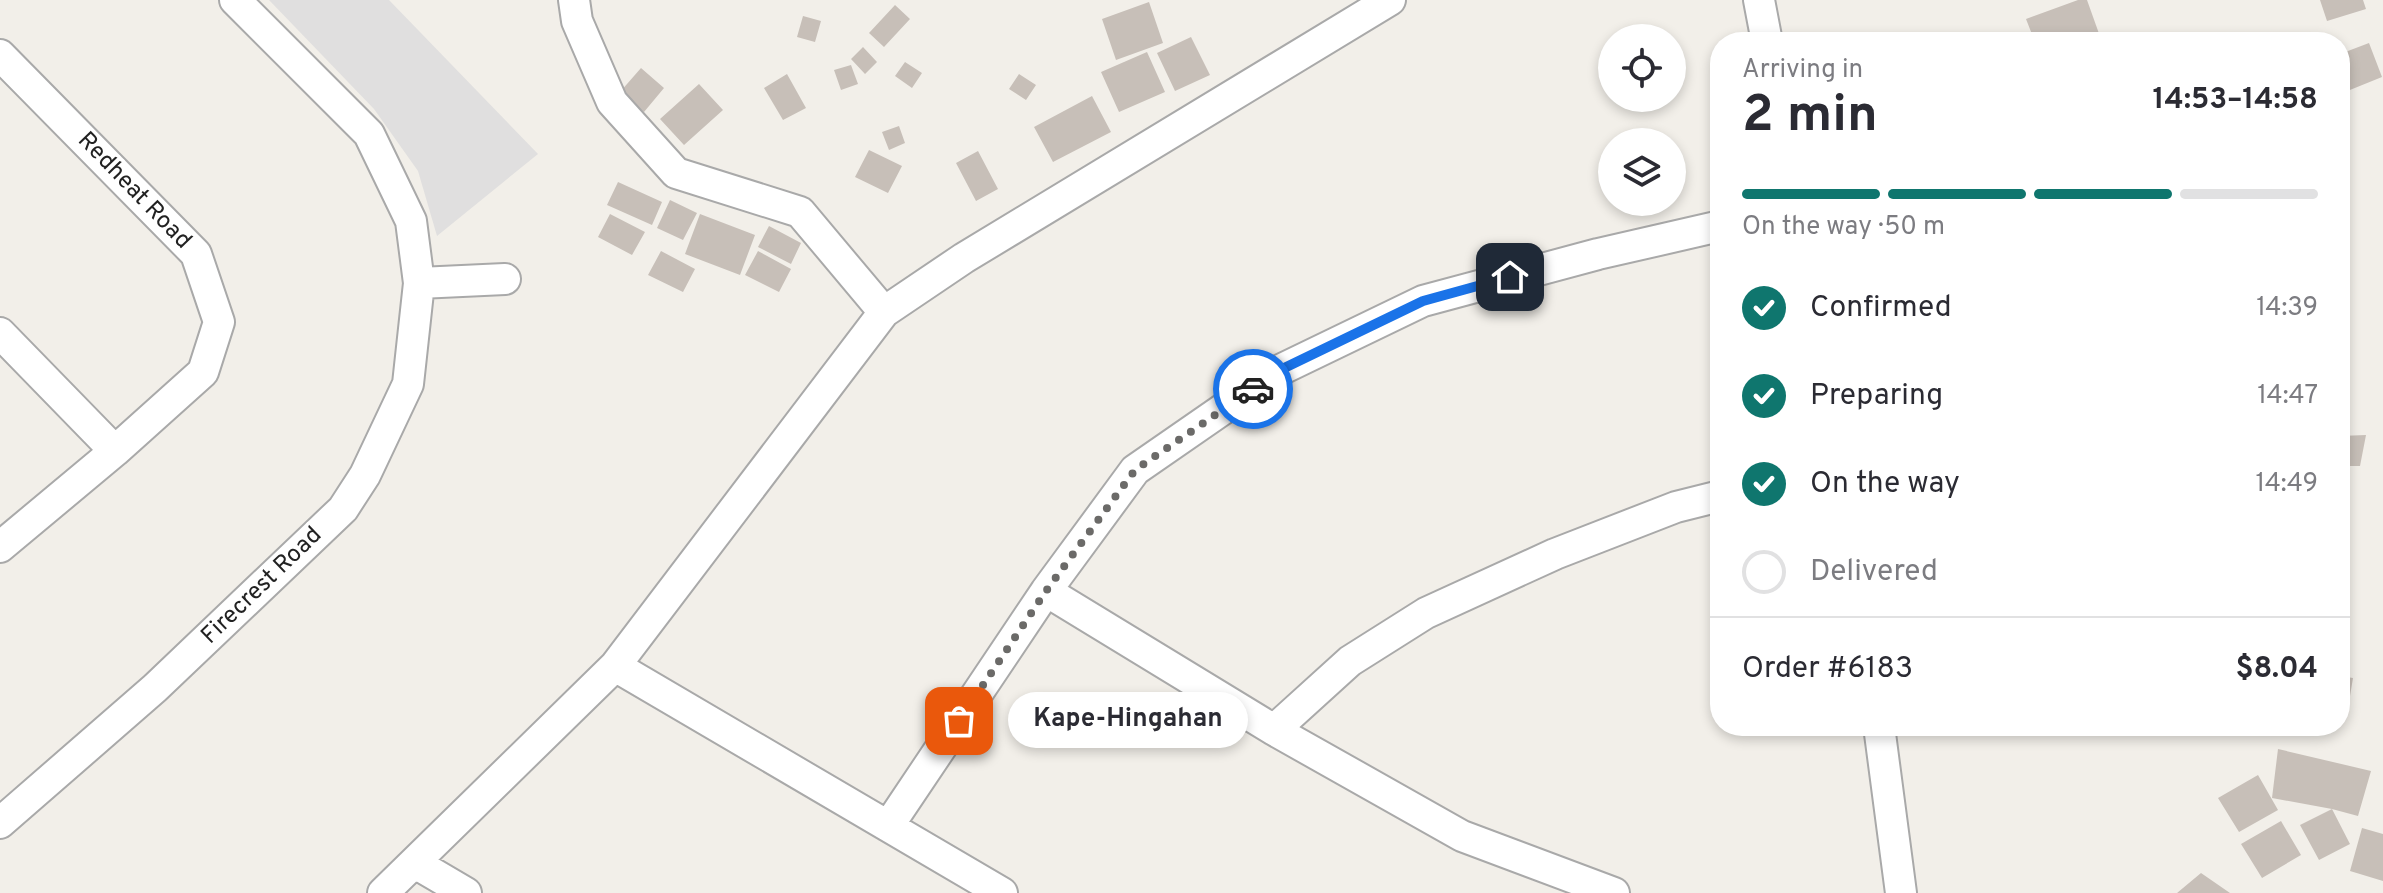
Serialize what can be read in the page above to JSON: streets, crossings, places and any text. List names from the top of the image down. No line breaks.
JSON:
{"streets":{"street":["Redheat Road","Firecrest Road"]},"places":["Kape-Hingahan"],"page":{"heading":["2 min","Arriving in","14:53–14:58"],"panel":["Order #6183","$8.04"],"bar":"On the way · 50 m","list":[["Confirmed","14:39"],["Preparing","14:47"],["On the way","14:49"],"Delivered"],"bubble":"Kape-Hingahan"}}
